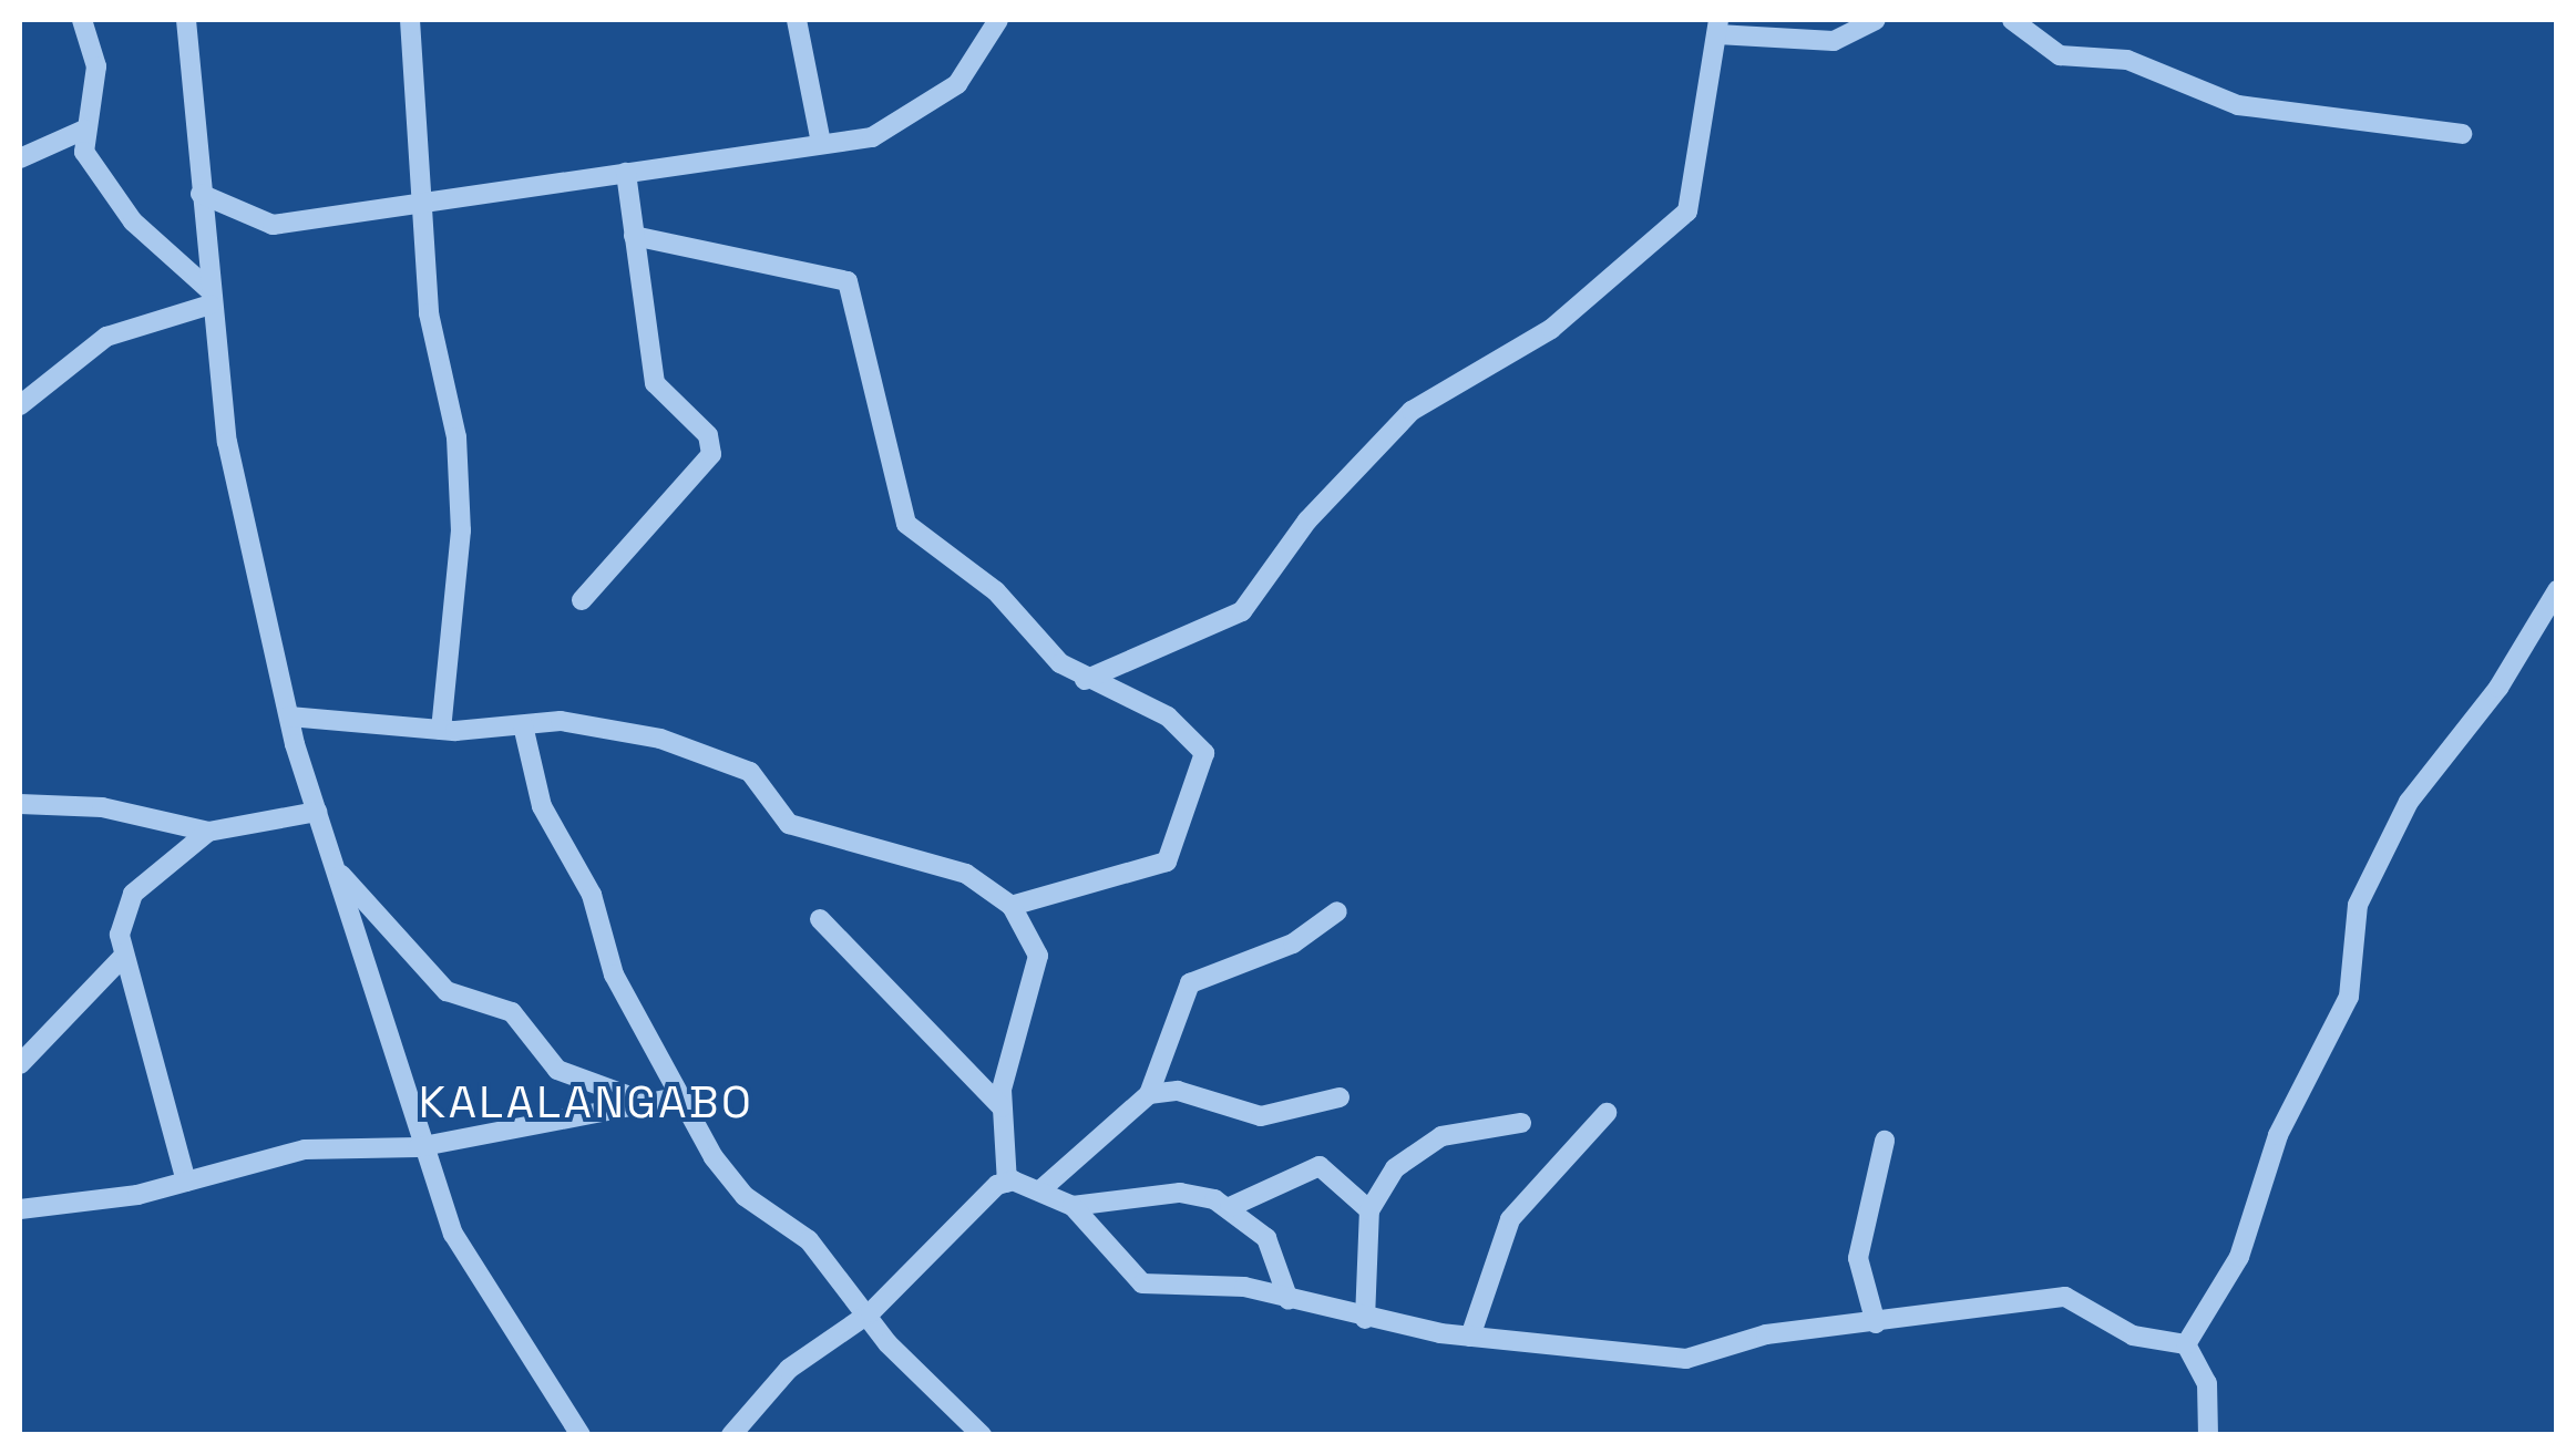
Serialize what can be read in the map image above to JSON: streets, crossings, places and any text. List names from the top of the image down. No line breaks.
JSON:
{"districts":["KALALANGABO"]}
